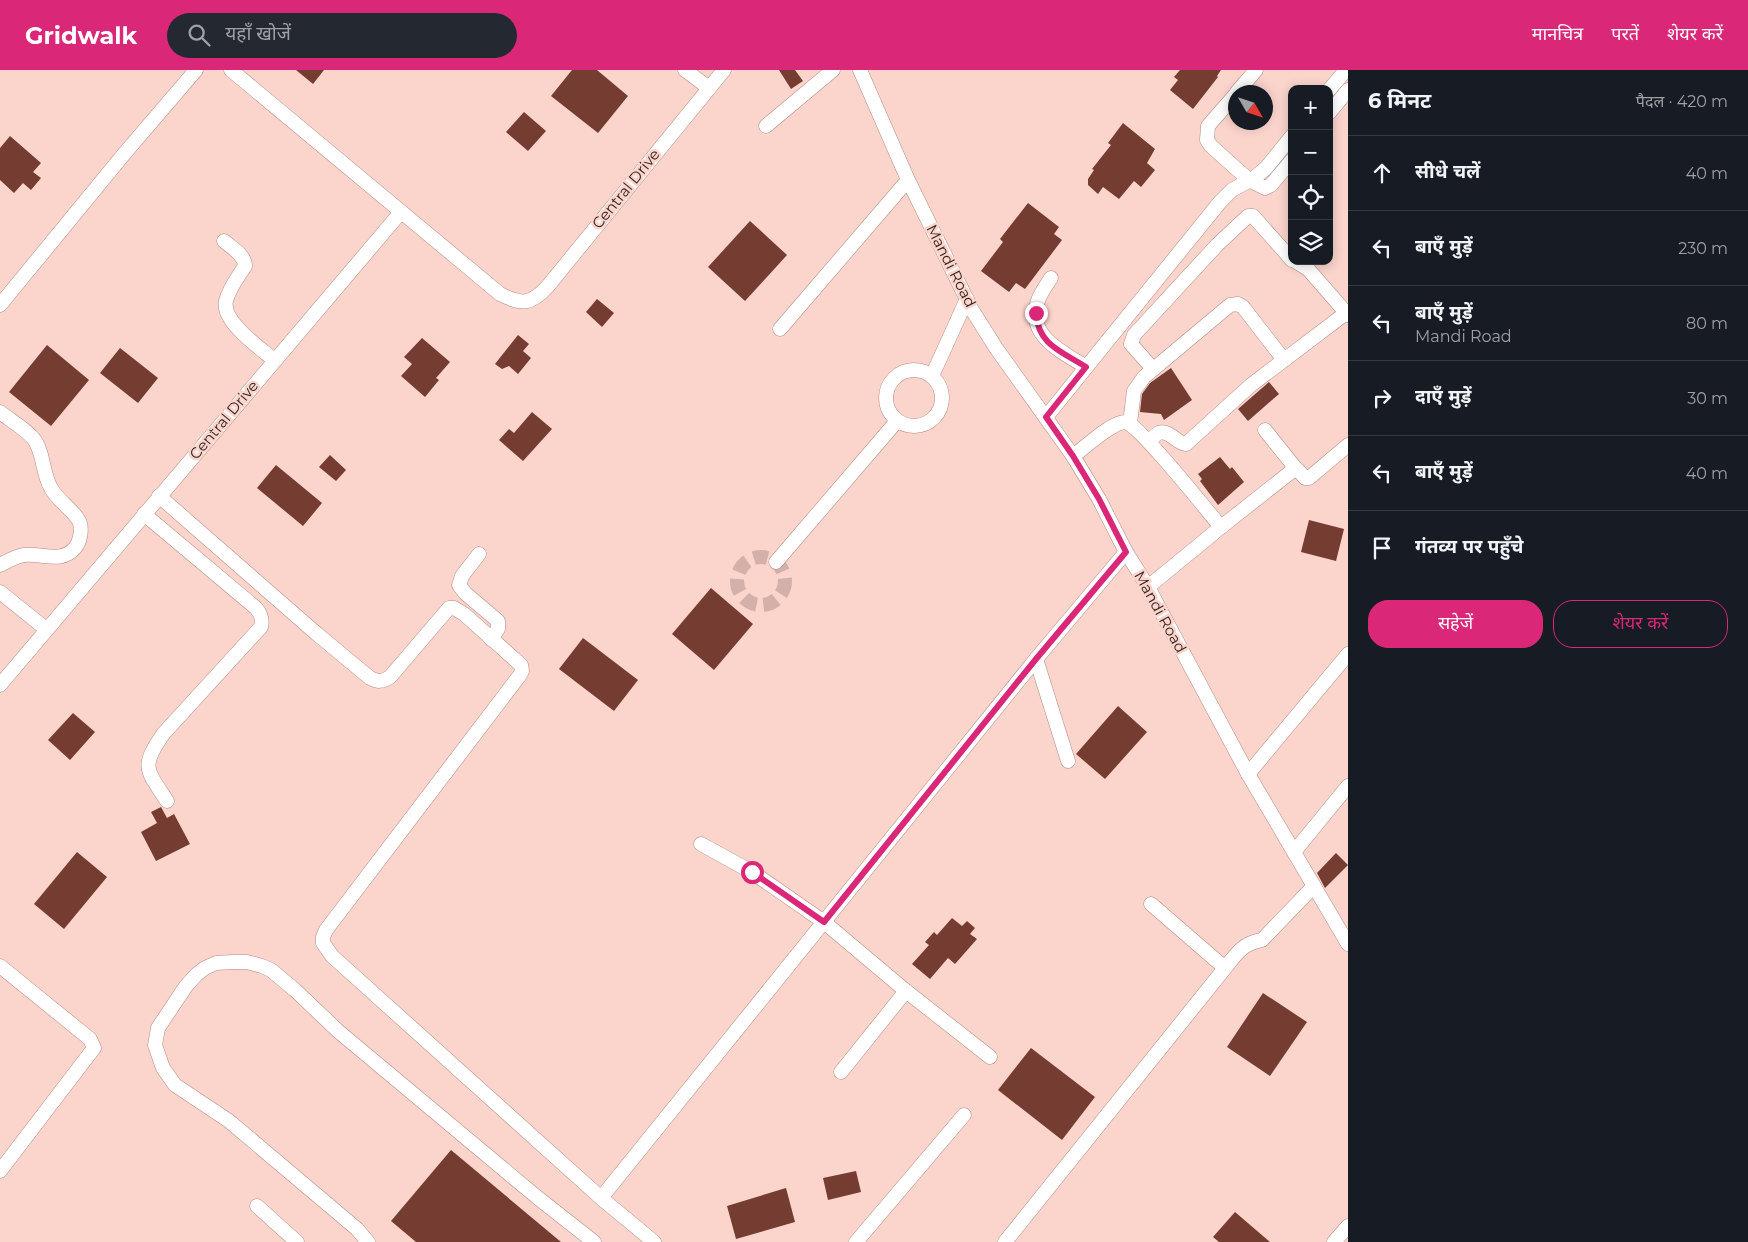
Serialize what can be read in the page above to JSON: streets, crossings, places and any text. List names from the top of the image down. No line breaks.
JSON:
{"streets":{"street":["Central Drive","Mandi Road"]},"north":"bottom right","page":{"header":"Gridwalk","search":"यहाँ खोजें","nav":["मानचित्र","परतें","शेयर करें"],"heading":["6 मिनट","पैदल · 420 m"],"map_buttons":["+","−"],"list":[["सीधे चलें","40 m"],["बाएँ मुड़ें","230 m"],["बाएँ मुड़ें","Mandi Road","80 m"],["दाएँ मुड़ें","30 m"],["बाएँ मुड़ें","40 m"],"गंतव्य पर पहुँचे"],"buttons":["सहेजें","शेयर करें"]}}
